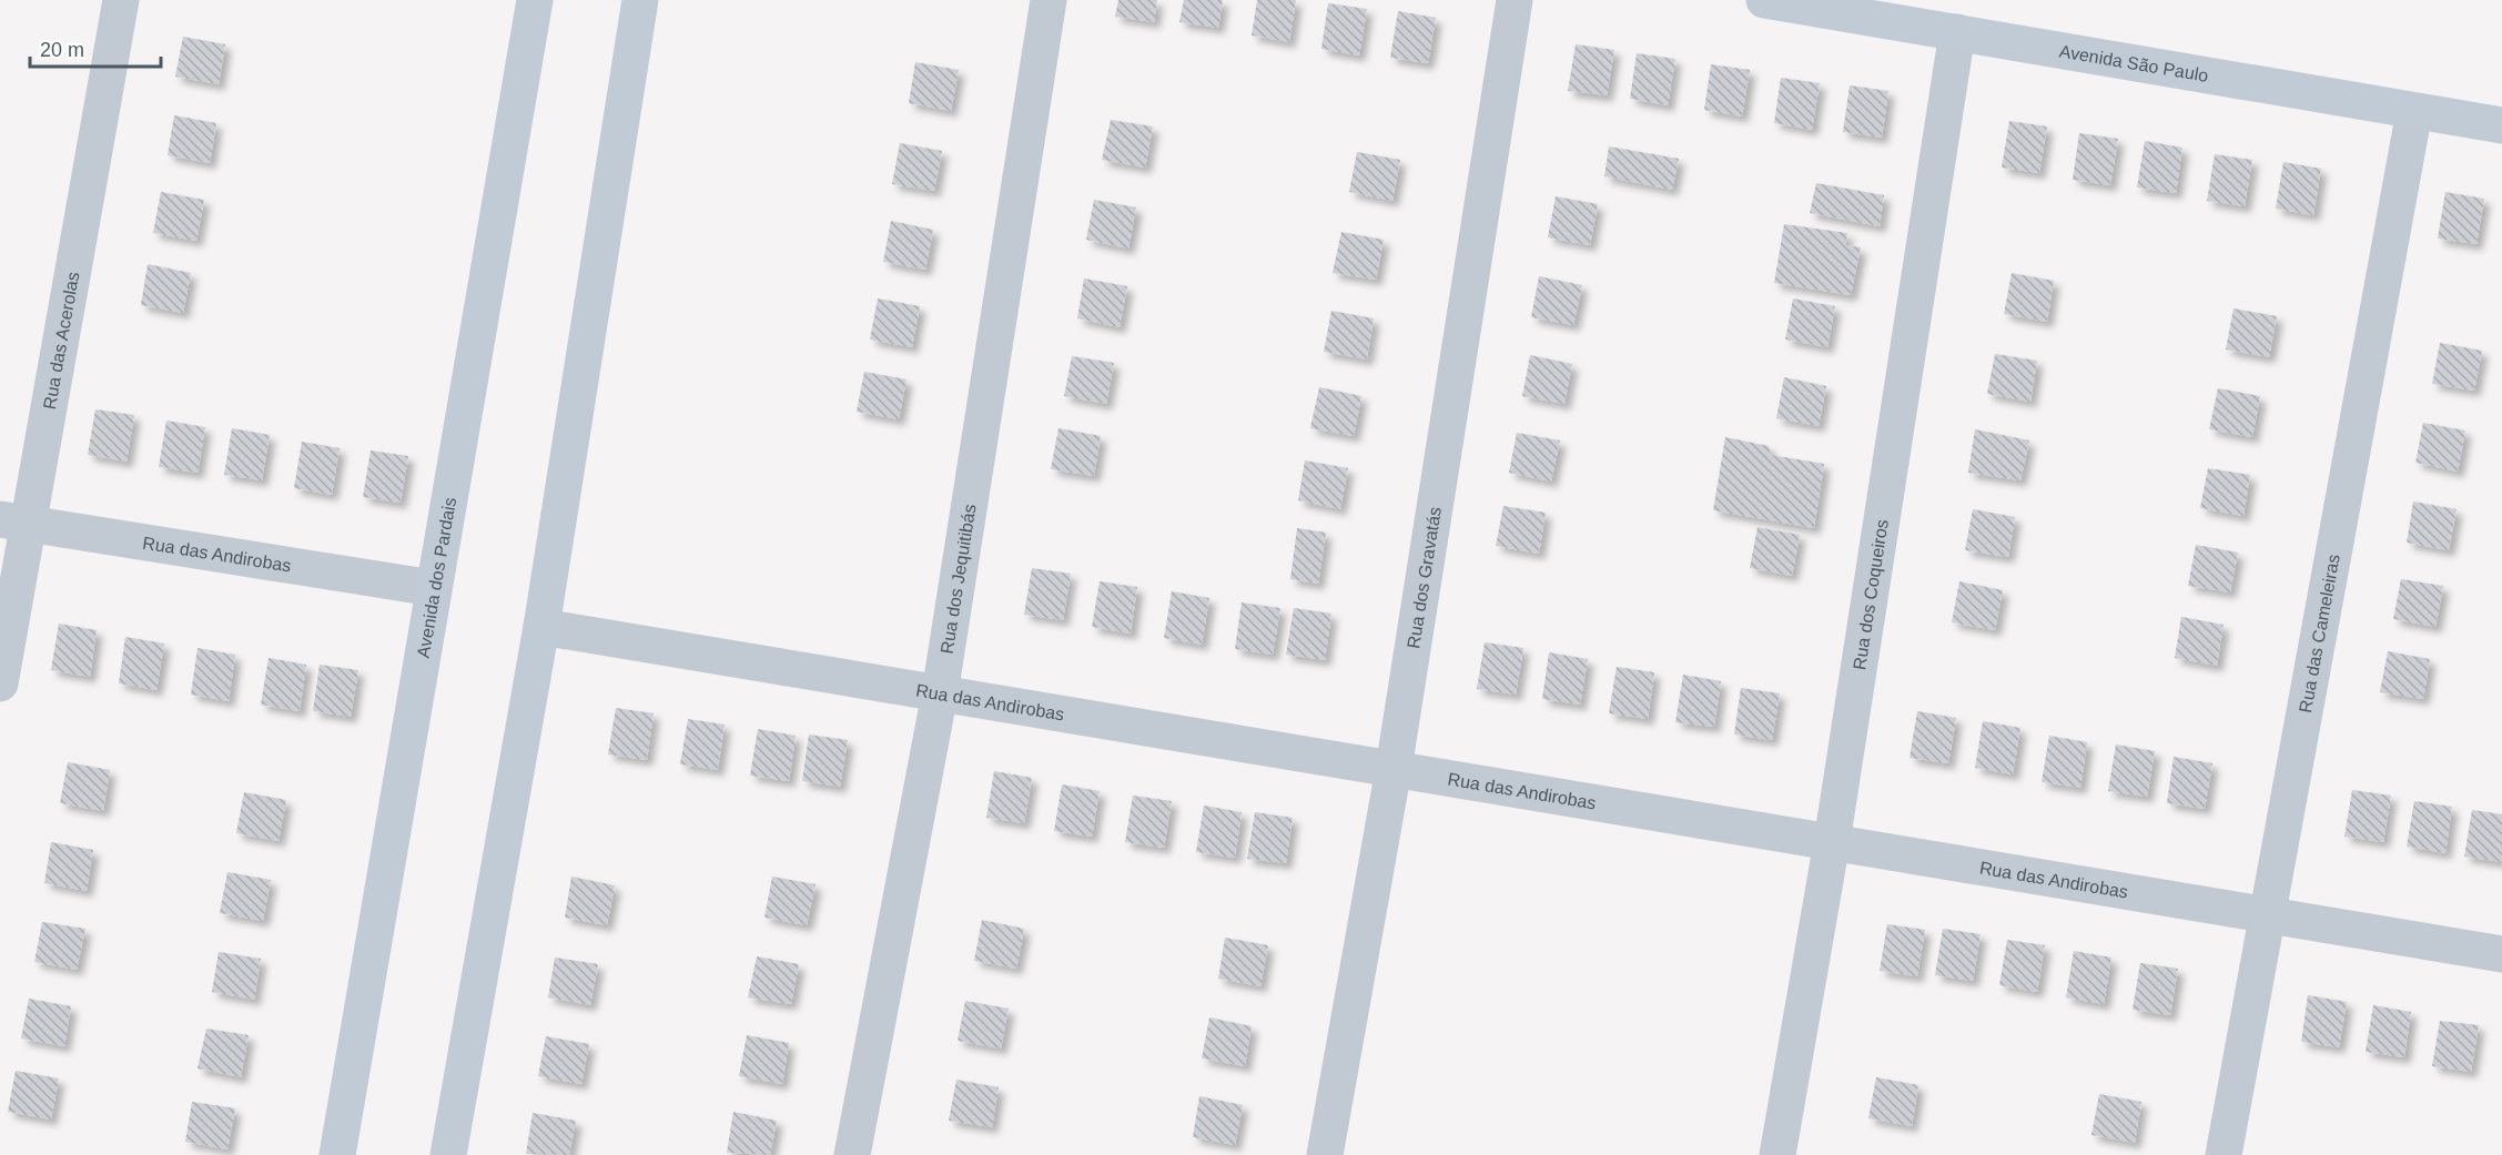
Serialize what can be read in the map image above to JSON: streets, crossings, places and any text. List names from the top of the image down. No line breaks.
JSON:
{"streets":{"street":["Avenida São Paulo","Rua das Acerolas","Rua das Andirobas","Avenida dos Pardais","Rua dos Gravatás","Rua dos Jequitibás","Rua dos Coqueiros","Rua das Cameleiras"]},"crossings":[["Avenida São Paulo","Rua dos Coqueiros"],["Avenida São Paulo","Rua das Cameleiras"],["Rua das Acerolas","Rua das Andirobas"],["Rua das Andirobas","Avenida dos Pardais"],["Rua das Andirobas","Rua dos Gravatás"],["Rua das Andirobas","Rua dos Jequitibás"],["Rua das Andirobas","Rua dos Coqueiros"],["Rua das Andirobas","Rua das Cameleiras"]],"scale_bar":"20 m"}
